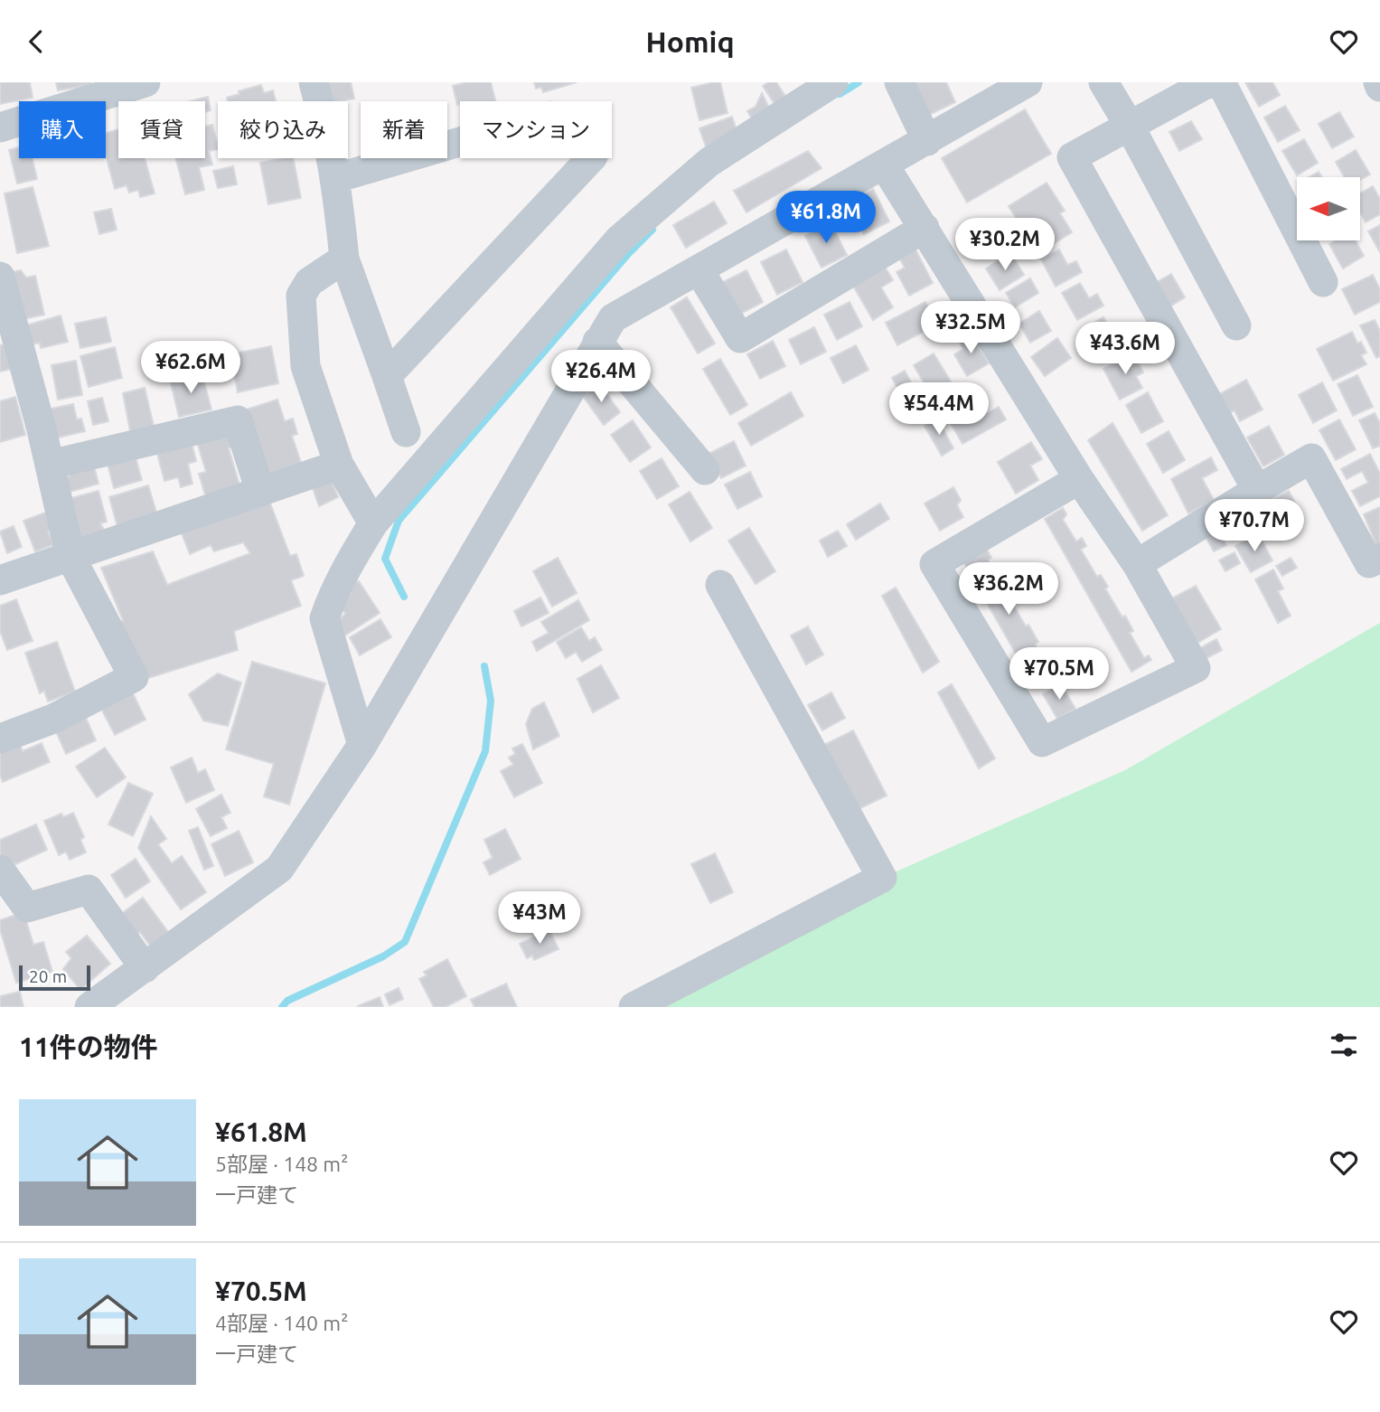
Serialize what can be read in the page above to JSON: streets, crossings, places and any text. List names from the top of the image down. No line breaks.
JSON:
{"scale_bar":"20 m","north":"left","page":{"header":"Homiq","chip":["購入","賃貸","絞り込み","新着","マンション"],"price":["¥61.8M","¥30.2M","¥32.5M","¥43.6M","¥62.6M","¥26.4M","¥54.4M","¥70.7M","¥36.2M","¥70.5M","¥43M"],"scale":"20 m","heading":"11件の物件","list":[{"name":"¥61.8M","note":"5部屋 · 148 m² · 一戸建て"},{"name":"¥70.5M","note":"4部屋 · 140 m² · 一戸建て"}]}}
